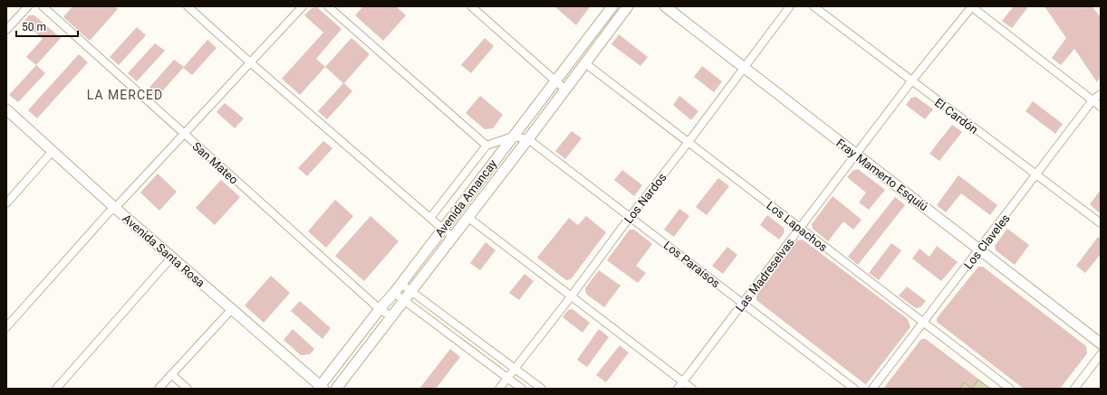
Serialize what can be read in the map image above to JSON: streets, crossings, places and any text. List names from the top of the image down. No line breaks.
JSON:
{"streets":{"street":["El Cardón","San Mateo","Fray Mamerto Esquiú","Avenida Amancay","Los Nardos","Los Lapachos","Los Claveles","Avenida Santa Rosa","Los Paraísos","Las Madreselvas"]},"crossings":[["El Cardón","Los Claveles"],["El Cardón","Las Madreselvas"],["San Mateo","Avenida Amancay"],["Fray Mamerto Esquiú","Los Nardos"],["Fray Mamerto Esquiú","Los Claveles"],["Fray Mamerto Esquiú","Las Madreselvas"],["Avenida Amancay","Los Lapachos"],["Avenida Amancay","Avenida Santa Rosa"],["Avenida Amancay","Los Paraísos"],["Los Nardos","Los Lapachos"],["Los Nardos","Los Paraísos"],["Los Lapachos","Los Claveles"],["Los Lapachos","Las Madreselvas"],["Los Paraísos","Las Madreselvas"]],"districts":["LA MERCED"],"scale_bar":"50 m"}
